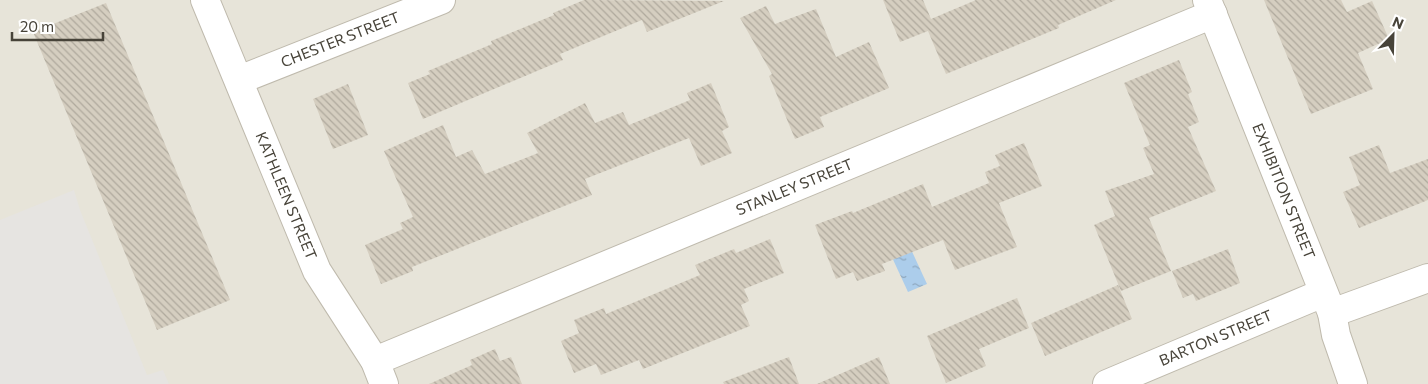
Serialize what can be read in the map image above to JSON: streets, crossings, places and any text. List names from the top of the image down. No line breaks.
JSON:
{"streets":{"street":["CHESTER STREET","STANLEY STREET","EXHIBITION STREET","KATHLEEN STREET","BARTON STREET"]},"crossings":[["CHESTER STREET","KATHLEEN STREET"],["STANLEY STREET","EXHIBITION STREET"],["STANLEY STREET","KATHLEEN STREET"],["EXHIBITION STREET","BARTON STREET"]],"scale_bar":"20 m","north":"top right"}
